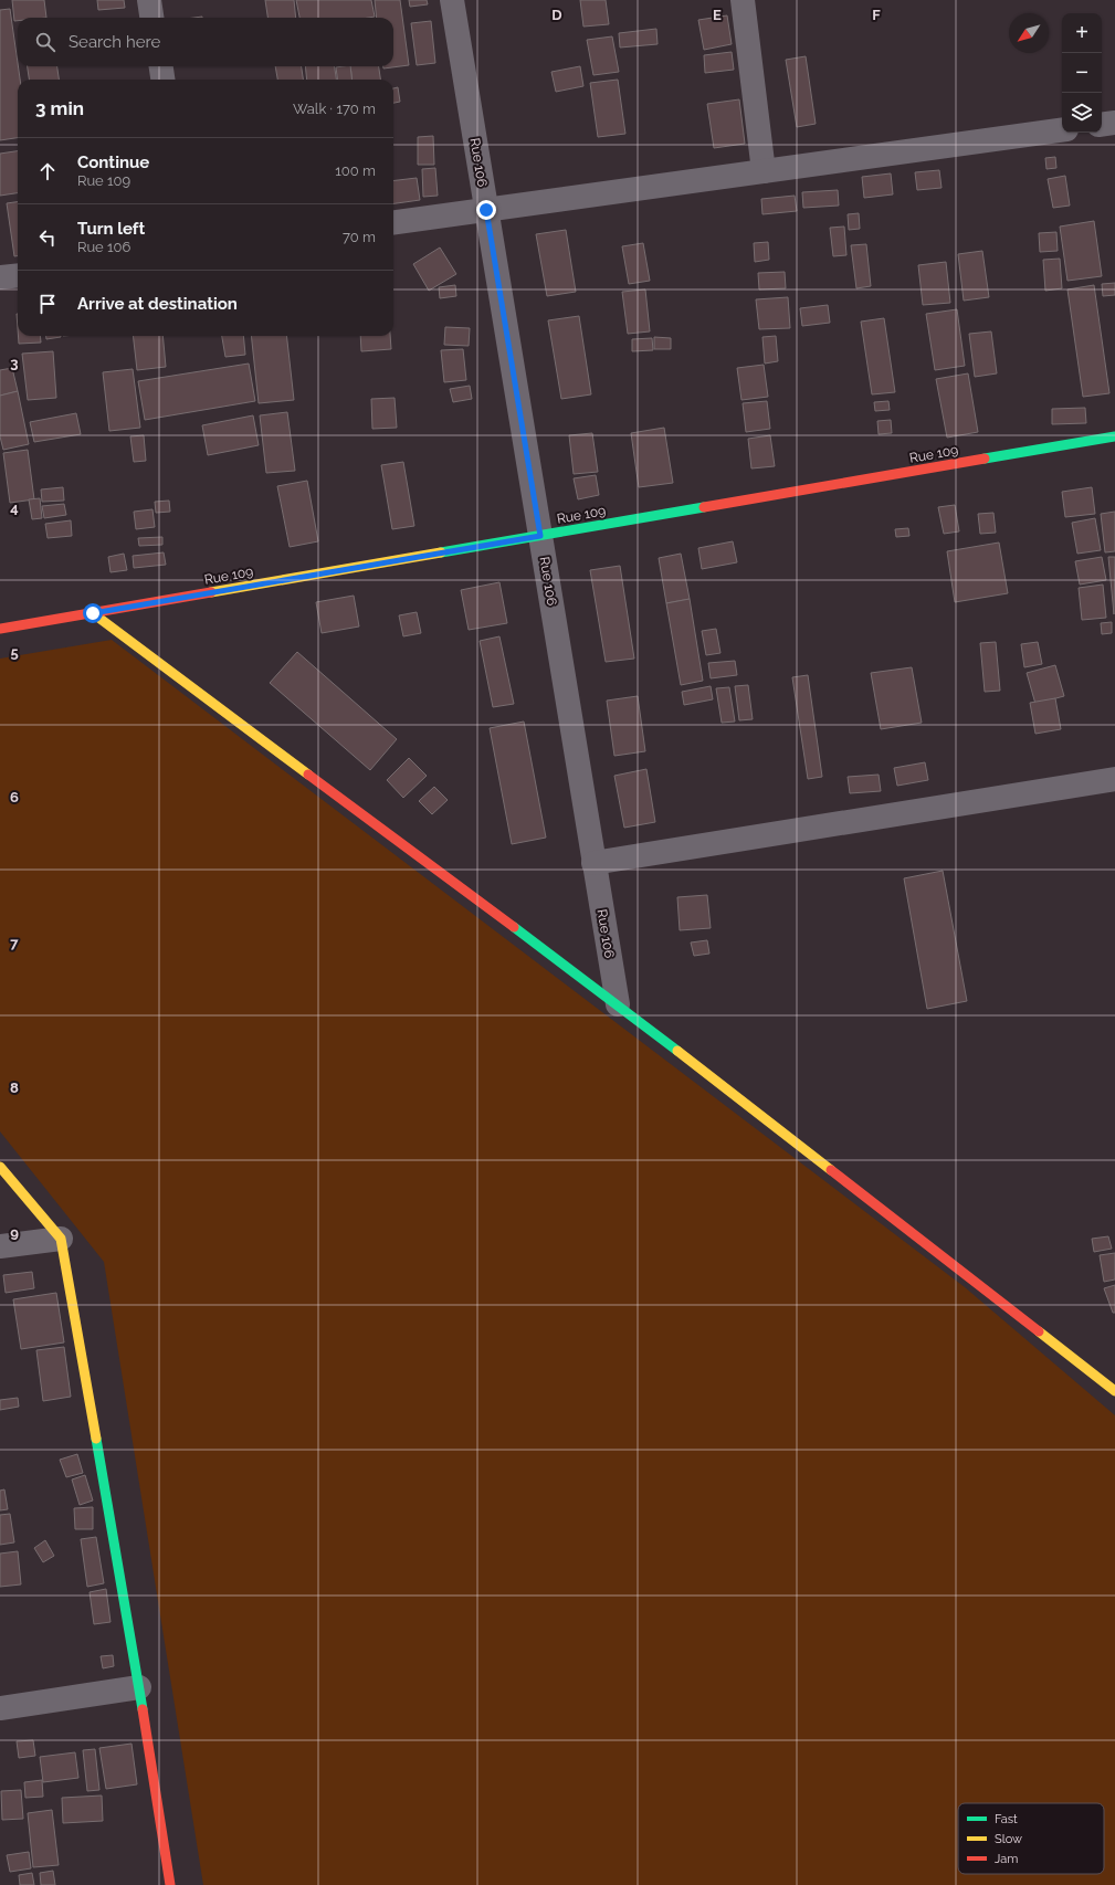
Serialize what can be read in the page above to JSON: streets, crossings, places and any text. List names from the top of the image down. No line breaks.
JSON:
{"streets":{"street":["Rue 106","Rue 109"]},"crossings":[["Rue 106","Rue 109"]],"legend":["Fast","Slow","Jam"],"north":"bottom left","page":{"map_buttons":["+","−"],"search":"Search here","heading":["3 min","Walk · 170 m"],"list":[["Continue","Rue 109","100 m"],["Turn left","Rue 106","70 m"],"Arrive at destination"]},"grid":{"columns":["D","E","F"],"rows":["3","4","5","6","7","8","9"]}}
